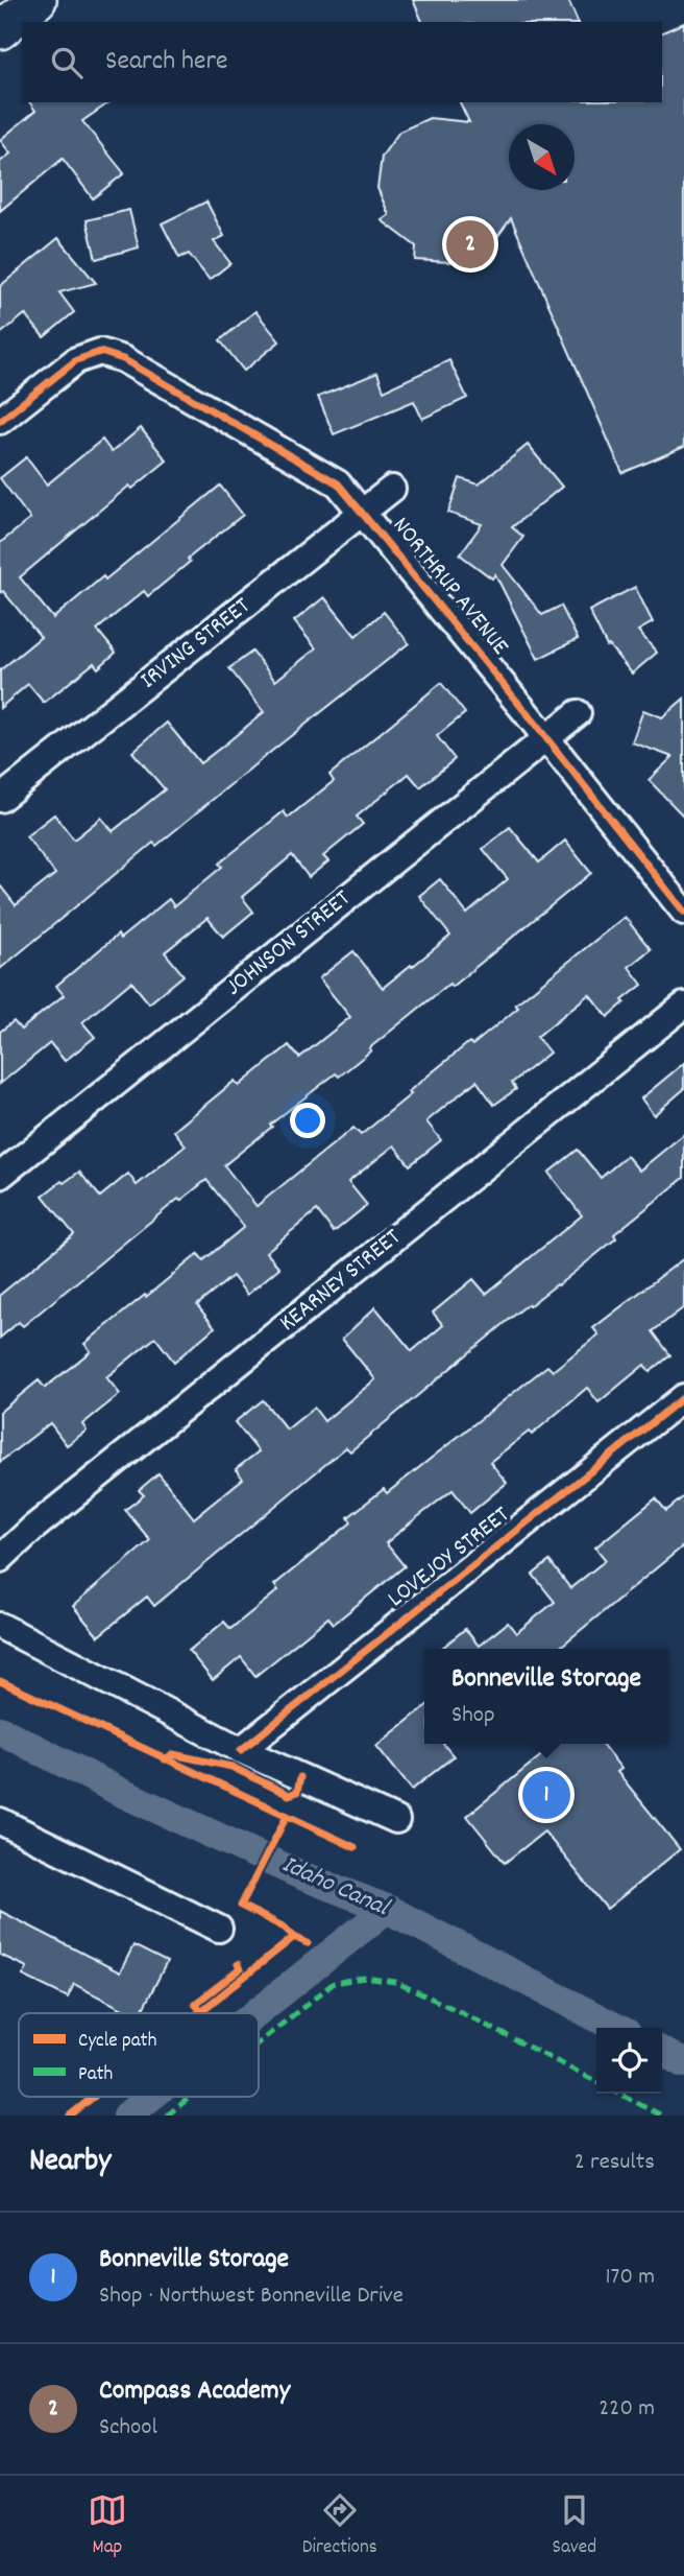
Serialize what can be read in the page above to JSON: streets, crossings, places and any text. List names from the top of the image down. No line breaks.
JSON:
{"streets":{"street":["NORTHRUP AVENUE","IRVING STREET","JOHNSON STREET","KEARNEY STREET","LOVEJOY STREET"]},"crossings":[["NORTHRUP AVENUE","IRVING STREET"],["NORTHRUP AVENUE","JOHNSON STREET"]],"water":["Idaho Canal"],"legend":["Cycle path","Path"],"north":"bottom right","page":{"search":"Search here","pins":["2","1"],"popup":["Bonneville Storage","Shop"],"heading":["Nearby","2 results"],"list":[{"mark":"1","name":"Bonneville Storage","note":"Shop · Northwest Bonneville Drive","value":"170 m"},{"mark":"2","name":"Compass Academy","note":"School","value":"220 m"}],"nav":["Map","Directions","Saved"]}}
